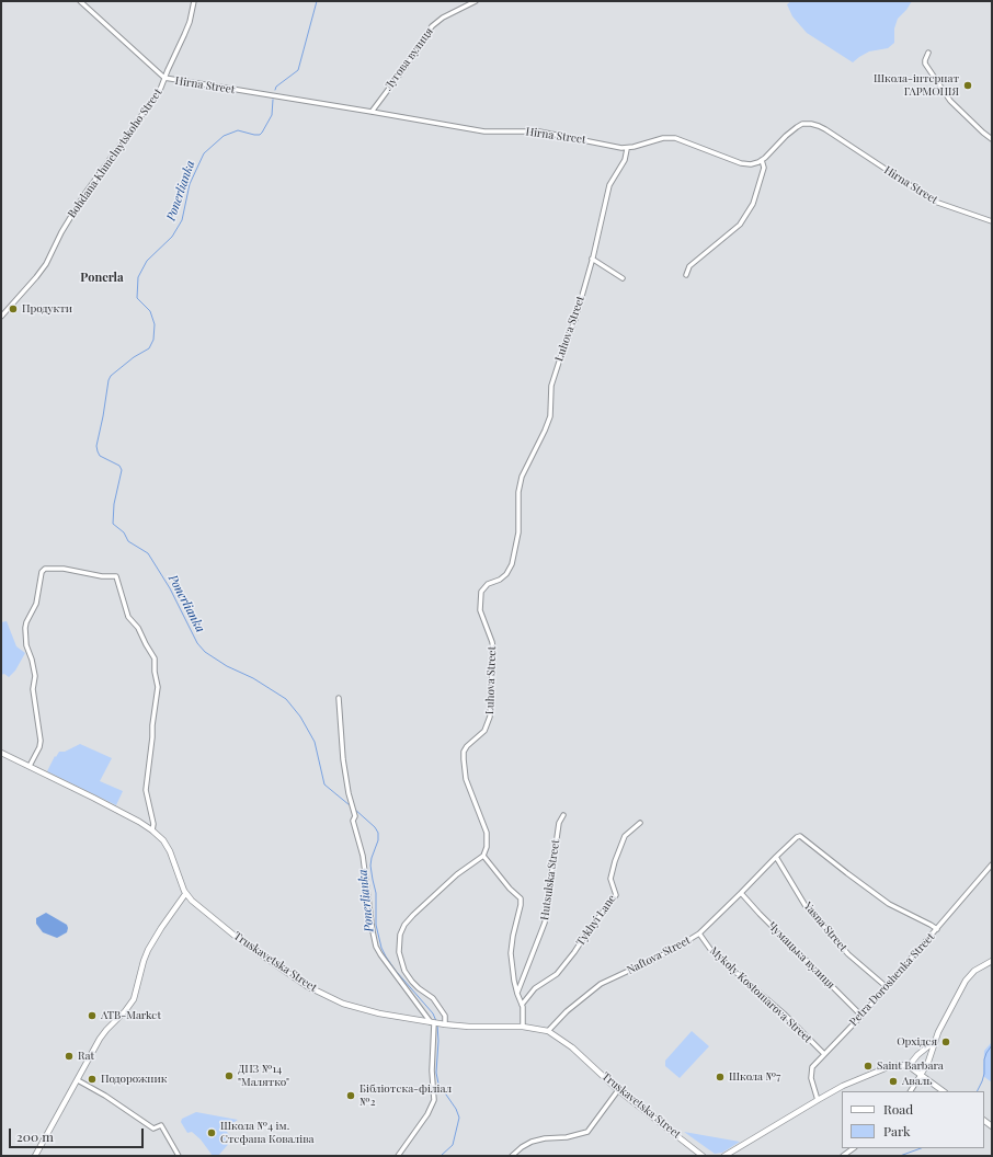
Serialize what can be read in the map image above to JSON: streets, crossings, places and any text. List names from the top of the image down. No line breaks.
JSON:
{"streets":{"main road":["Truskavetska Street"],"street":["Лугова вулиця","Hirna Street","Bohdana Khmelnytskoho Street","Luhova Street","Hutsulska Street","Tykhyi Lane","Yasna Street","Naftova Street","Чумацька вулиця","Petra Doroshenka Street","Mykoly Kostomarova Street"]},"crossings":[["Лугова вулиця","Hirna Street"],["Hirna Street","Bohdana Khmelnytskoho Street"],["Hirna Street","Luhova Street"],["Yasna Street","Naftova Street"],["Yasna Street","Petra Doroshenka Street"],["Naftova Street","Чумацька вулиця"],["Naftova Street","Truskavetska Street"],["Naftova Street","Petra Doroshenka Street"],["Naftova Street","Mykoly Kostomarova Street"],["Чумацька вулиця","Petra Doroshenka Street"],["Petra Doroshenka Street","Mykoly Kostomarova Street"]],"districts":["Ponerla"],"water":["Ponerlianka"],"places":["Школа-інтернат ГАРМОНІЯ","Продукти","ATB-Market","Орхідея","Rat","Saint Barbara","ДНЗ №14 \"Малятко\"","Школа №7","Подорожник","Аваль","Бібліотека-філіал №2","Школа №4 ім. Стефана Коваліва"],"legend":["Road","Park"],"scale_bar":"200 m"}
